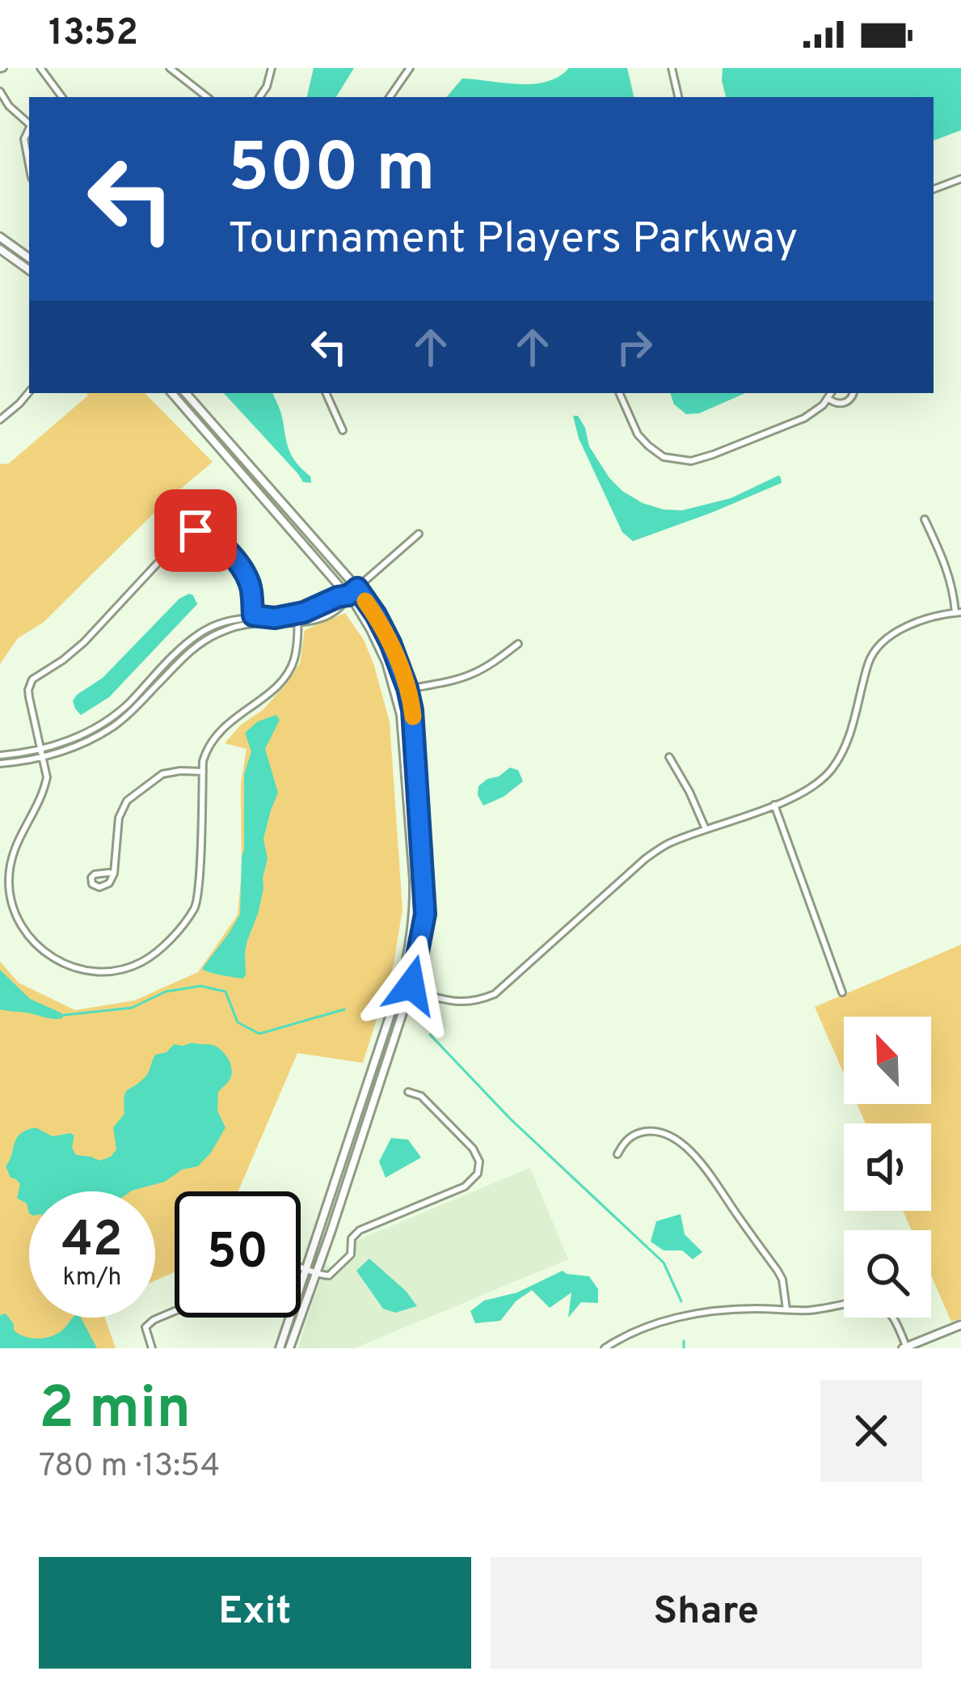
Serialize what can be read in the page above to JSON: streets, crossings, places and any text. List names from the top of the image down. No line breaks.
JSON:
{"north":"top left","page":{"status":"13:52","turn":["500 m","Tournament Players Parkway"],"speed":"42 km/h","limit":"50","heading":["2 min","780 m · 13:54"],"buttons":["Exit","Share"]}}
